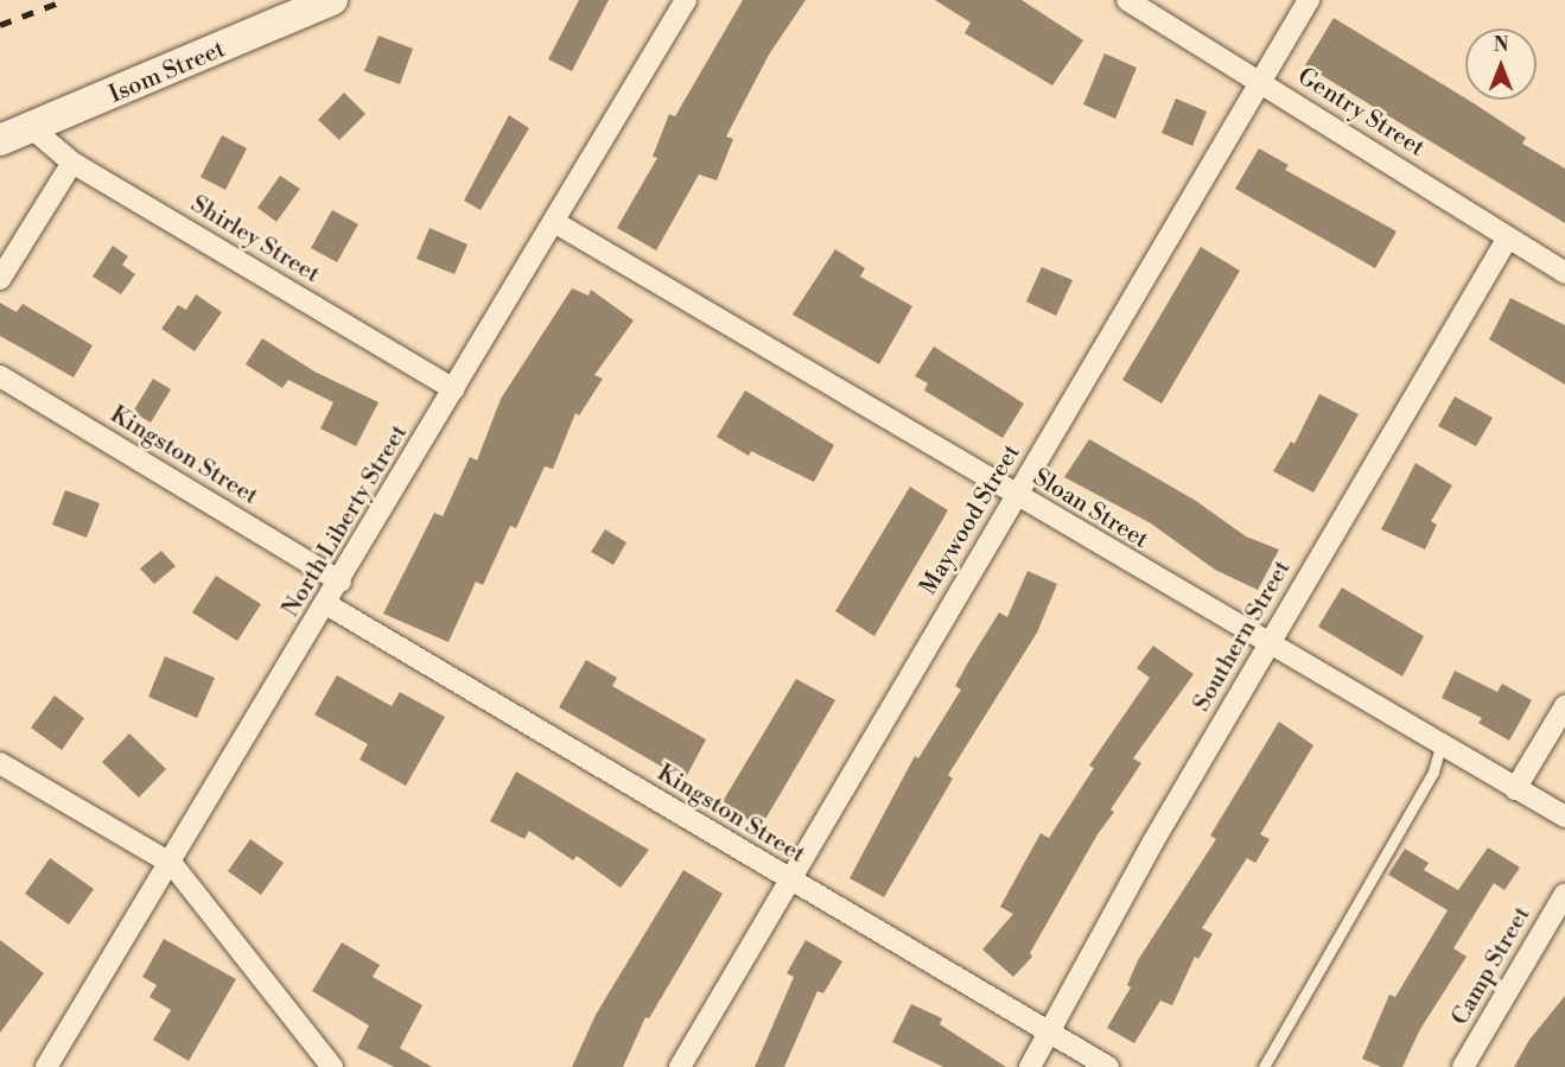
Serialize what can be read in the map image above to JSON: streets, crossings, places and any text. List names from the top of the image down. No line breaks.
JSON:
{"streets":{"main road":["Isom Street"],"street":["Gentry Street","Shirley Street","Kingston Street","Sloan Street","Maywood Street","North Liberty Street","Southern Street","Camp Street"]},"crossings":[["Isom Street","Shirley Street"],["Gentry Street","Maywood Street"],["Gentry Street","Southern Street"],["Shirley Street","North Liberty Street"],["Kingston Street","Maywood Street"],["Kingston Street","North Liberty Street"],["Kingston Street","Southern Street"],["Sloan Street","Maywood Street"],["Sloan Street","North Liberty Street"],["Sloan Street","Southern Street"]],"north":"top"}
